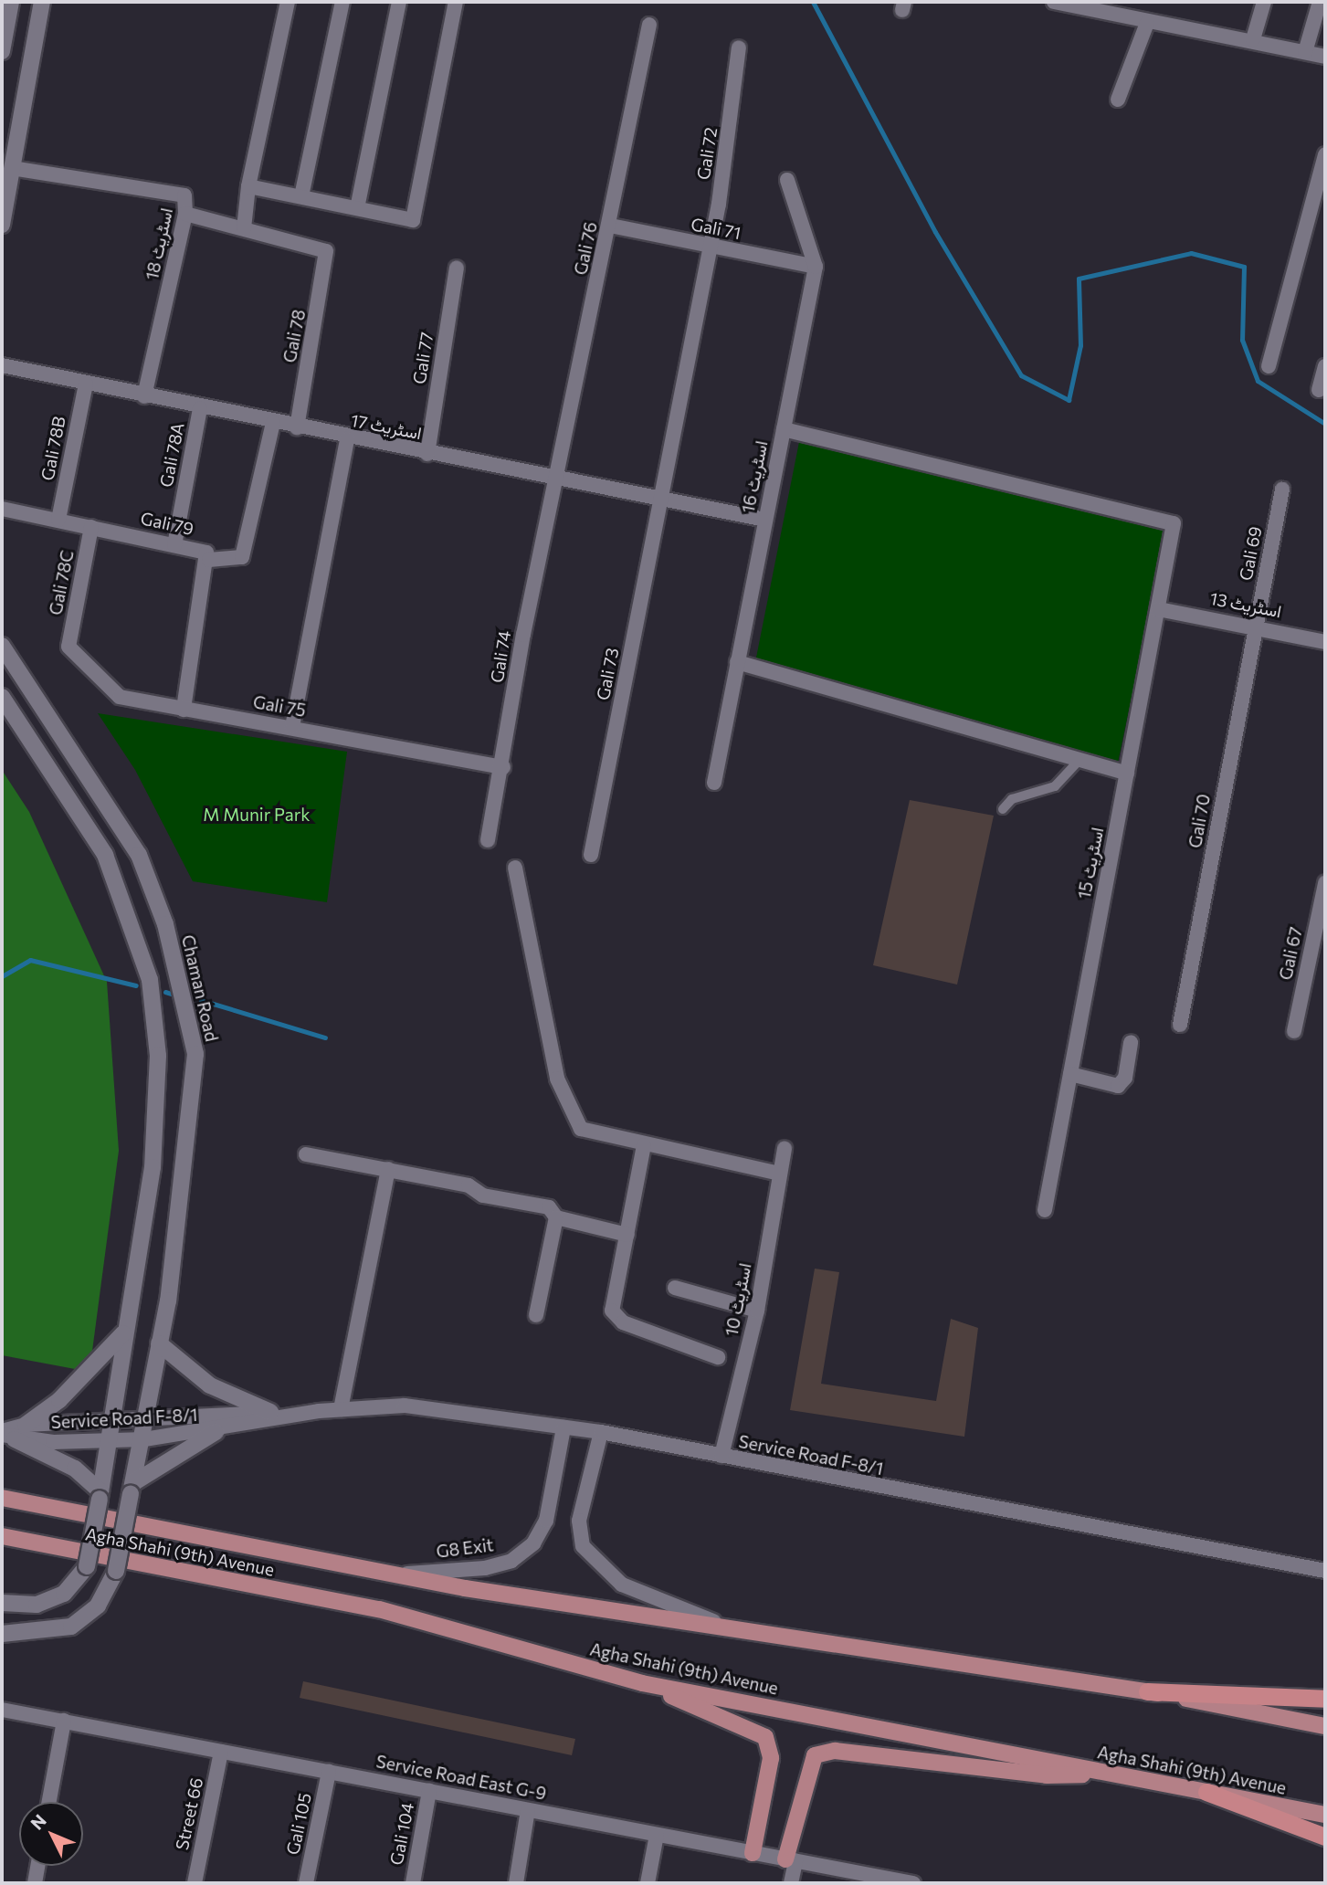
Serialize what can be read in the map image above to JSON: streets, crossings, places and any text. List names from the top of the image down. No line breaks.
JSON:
{"streets":{"main road":["Agha Shahi (9th) Avenue"],"street":["Gali 72","Gali 71","اسٹریٹ 18","Gali 76","Gali 78","Gali 77","اسٹریٹ 17","Gali 78B","Gali 78A","اسٹریٹ 16","Gali 79","Gali 69","Gali 78C","اسٹریٹ 13","Gali 74","Gali 73","Gali 75","Gali 70","اسٹریٹ 15","Gali 67","Chaman Road","اسٹریٹ 10","Service Road F-8/1","G8 Exit","Service Road East G-9","Street 66","Gali 105","Gali 104"]},"crossings":[["Gali 72","Gali 71"],["Gali 72","اسٹریٹ 17"],["Gali 72","Gali 73"],["Gali 71","Gali 76"],["Gali 71","اسٹریٹ 16"],["اسٹریٹ 18","اسٹریٹ 17"],["Gali 76","اسٹریٹ 17"],["Gali 76","Gali 74"],["Gali 78","اسٹریٹ 17"],["Gali 77","اسٹریٹ 17"],["اسٹریٹ 17","Gali 78B"],["اسٹریٹ 17","Gali 78A"],["اسٹریٹ 17","اسٹریٹ 16"],["اسٹریٹ 17","Gali 74"],["اسٹریٹ 17","Gali 73"],["Gali 78B","Gali 79"],["Gali 78A","Gali 79"],["اسٹریٹ 16","اسٹریٹ 15"],["Gali 79","Gali 78C"],["Gali 69","اسٹریٹ 13"],["Gali 69","Gali 70"],["Gali 78C","Gali 75"],["اسٹریٹ 13","Gali 70"],["اسٹریٹ 13","اسٹریٹ 15"],["Gali 74","Gali 75"],["Chaman Road","Service Road F-8/1"],["اسٹریٹ 10","Service Road F-8/1"],["Service Road F-8/1","G8 Exit"],["G8 Exit","Agha Shahi (9th) Avenue"],["Service Road East G-9","Street 66"],["Service Road East G-9","Gali 105"],["Service Road East G-9","Gali 104"]],"parks":["M Munir Park"],"north":"top left"}
